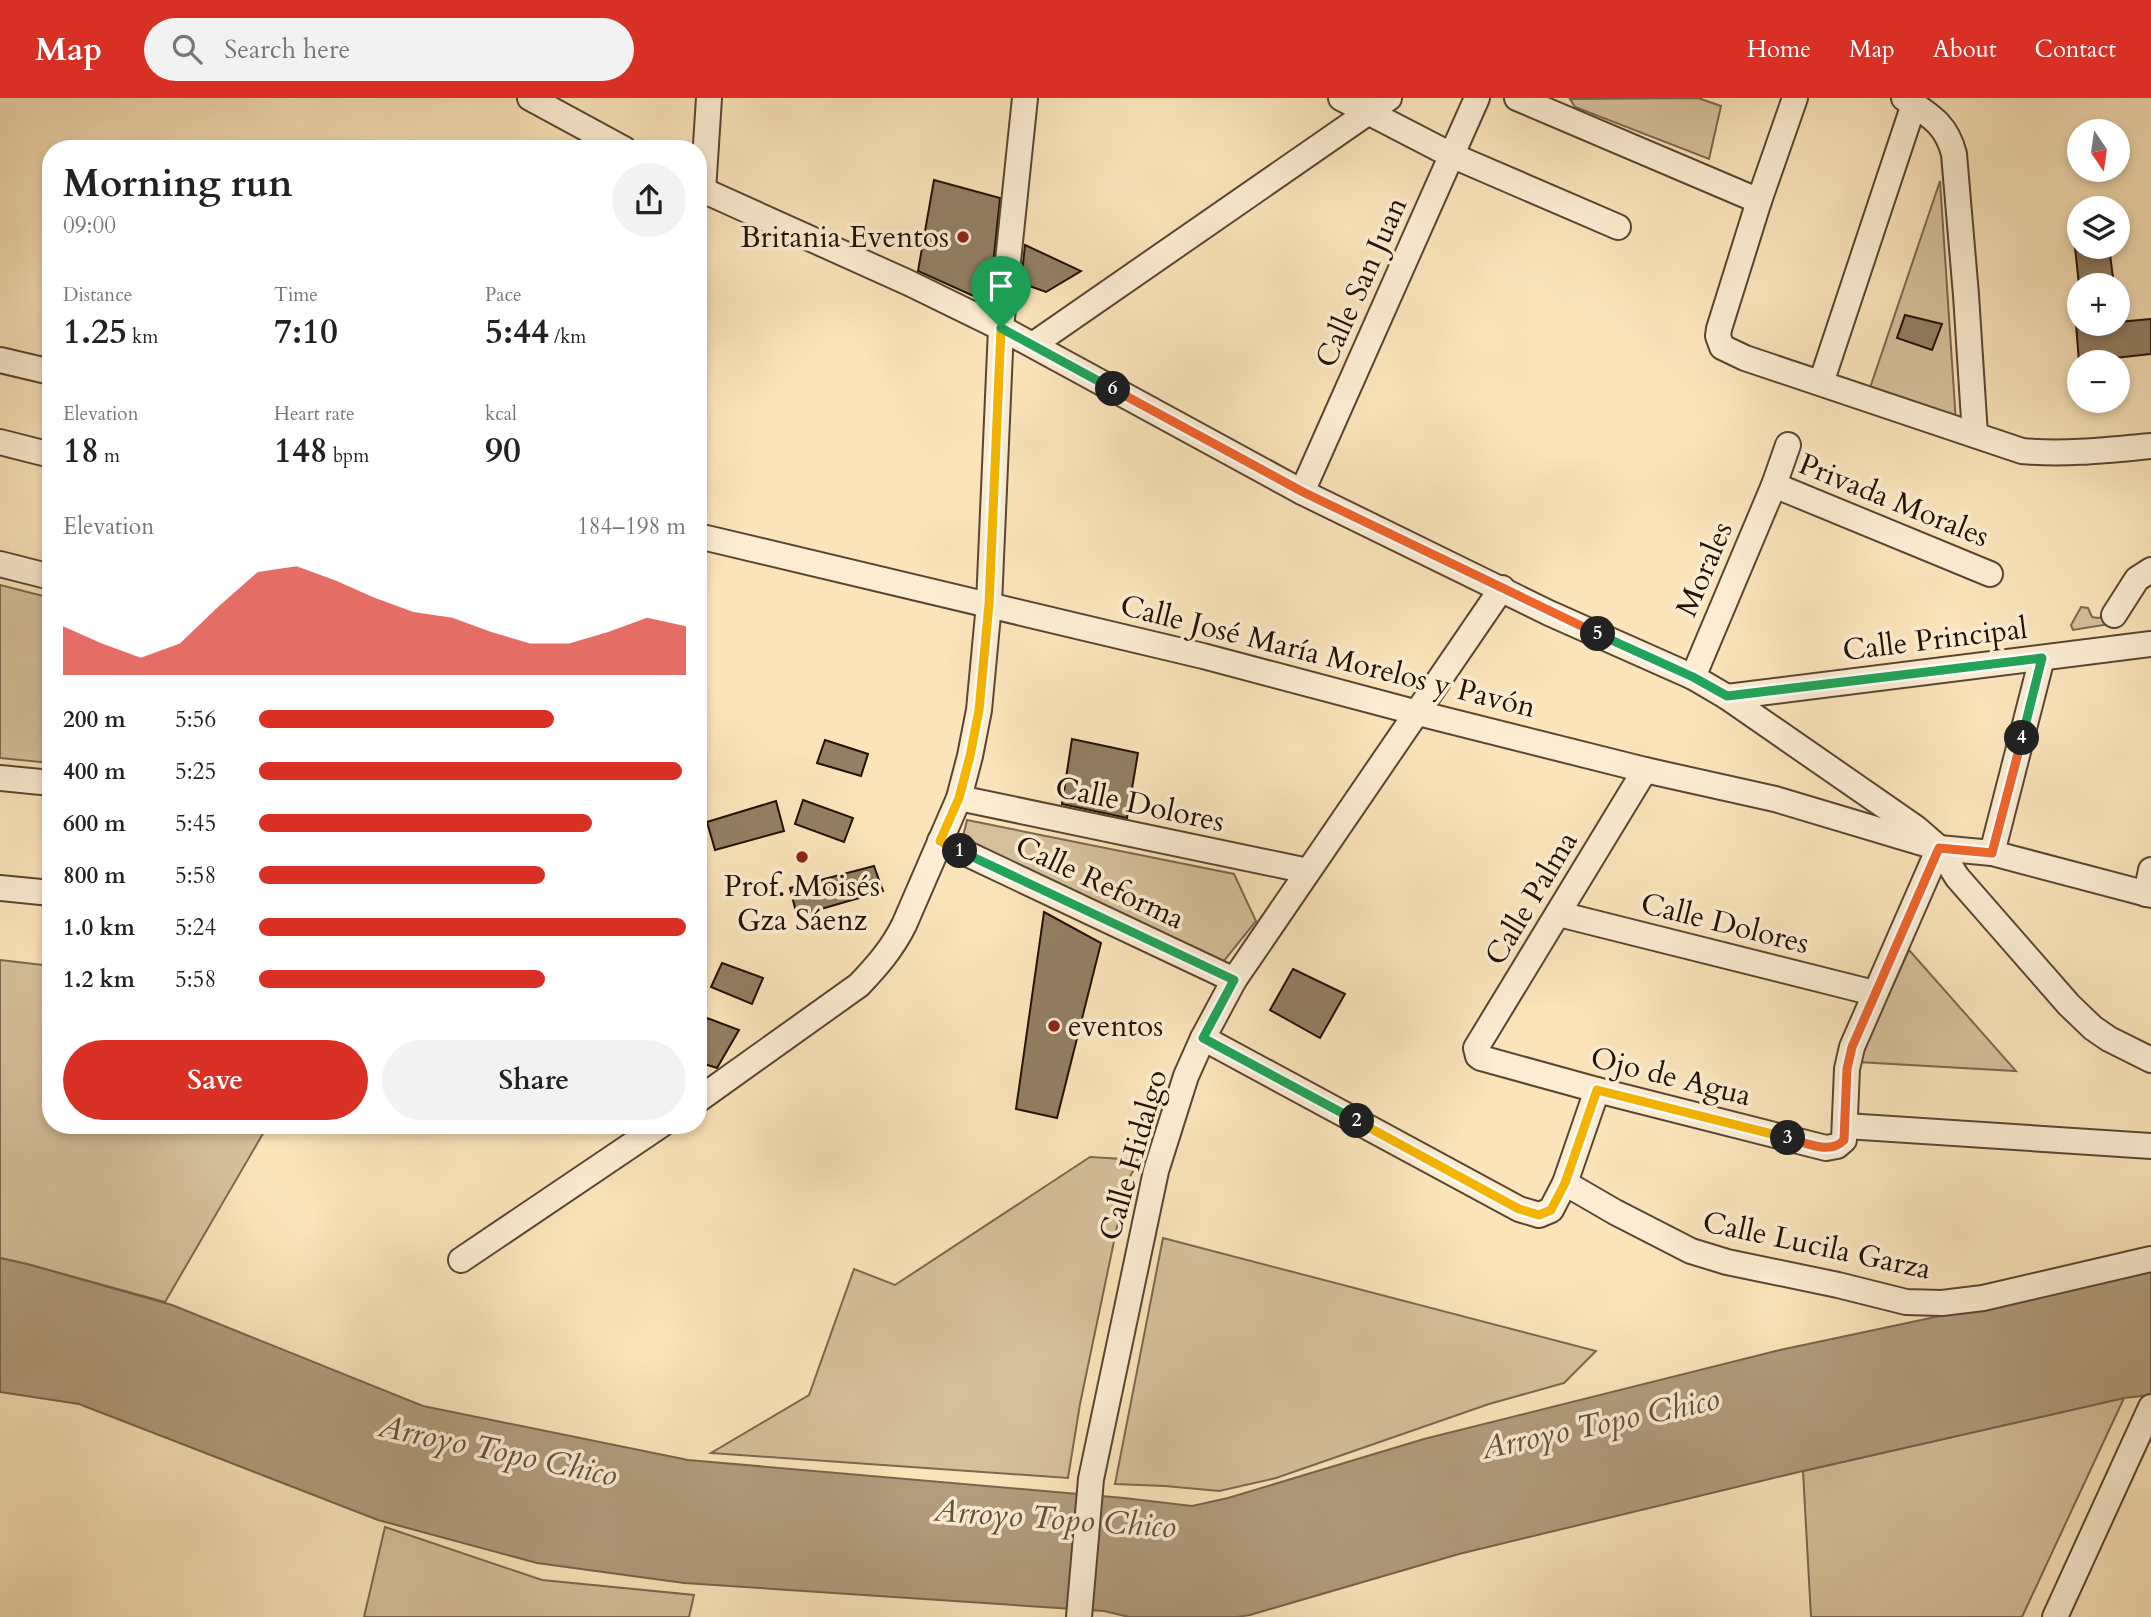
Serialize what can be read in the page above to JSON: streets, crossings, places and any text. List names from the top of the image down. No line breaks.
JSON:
{"streets":{"street":["Calle San Juan","Privada Morales","Morales","Calle Principal","Calle José María Morelos y Pavón","Calle Dolores","Calle Reforma","Calle Palma","Ojo de Agua","Calle Hidalgo","Calle Lucila Garza"]},"crossings":[["Privada Morales","Morales"],["Calle José María Morelos y Pavón","Calle Palma"],["Calle José María Morelos y Pavón","Calle Hidalgo"],["Calle Dolores","Calle Palma"],["Calle Dolores","Calle Hidalgo"],["Calle Reforma","Calle Hidalgo"],["Calle Palma","Ojo de Agua"]],"water":["Arroyo Topo Chico"],"places":["Britania Eventos","Prof. Moisés Gza Sáenz","eventos"],"north":"bottom","page":{"header":"Map","search":"Search here","nav":["Home","Map","About","Contact"],"map_buttons":["+","−"],"heading":["Morning run","09:00"],"stats":[["Distance","1.25 km"],["Time","7:10"],["Pace","5:44 /km"],["Elevation","18 m"],["Heart rate","148 bpm"],["kcal","90"]],"pins":["6","5","4","1","2","3"],"chart":["Elevation","184–198 m"],"list":[{"name":"200 m","note":"5:56"},{"name":"400 m","note":"5:25"},{"name":"600 m","note":"5:45"},{"name":"800 m","note":"5:58"},{"name":"1.0 km","note":"5:24"},{"name":"1.2 km","note":"5:58"}],"buttons":["Save","Share"]}}
